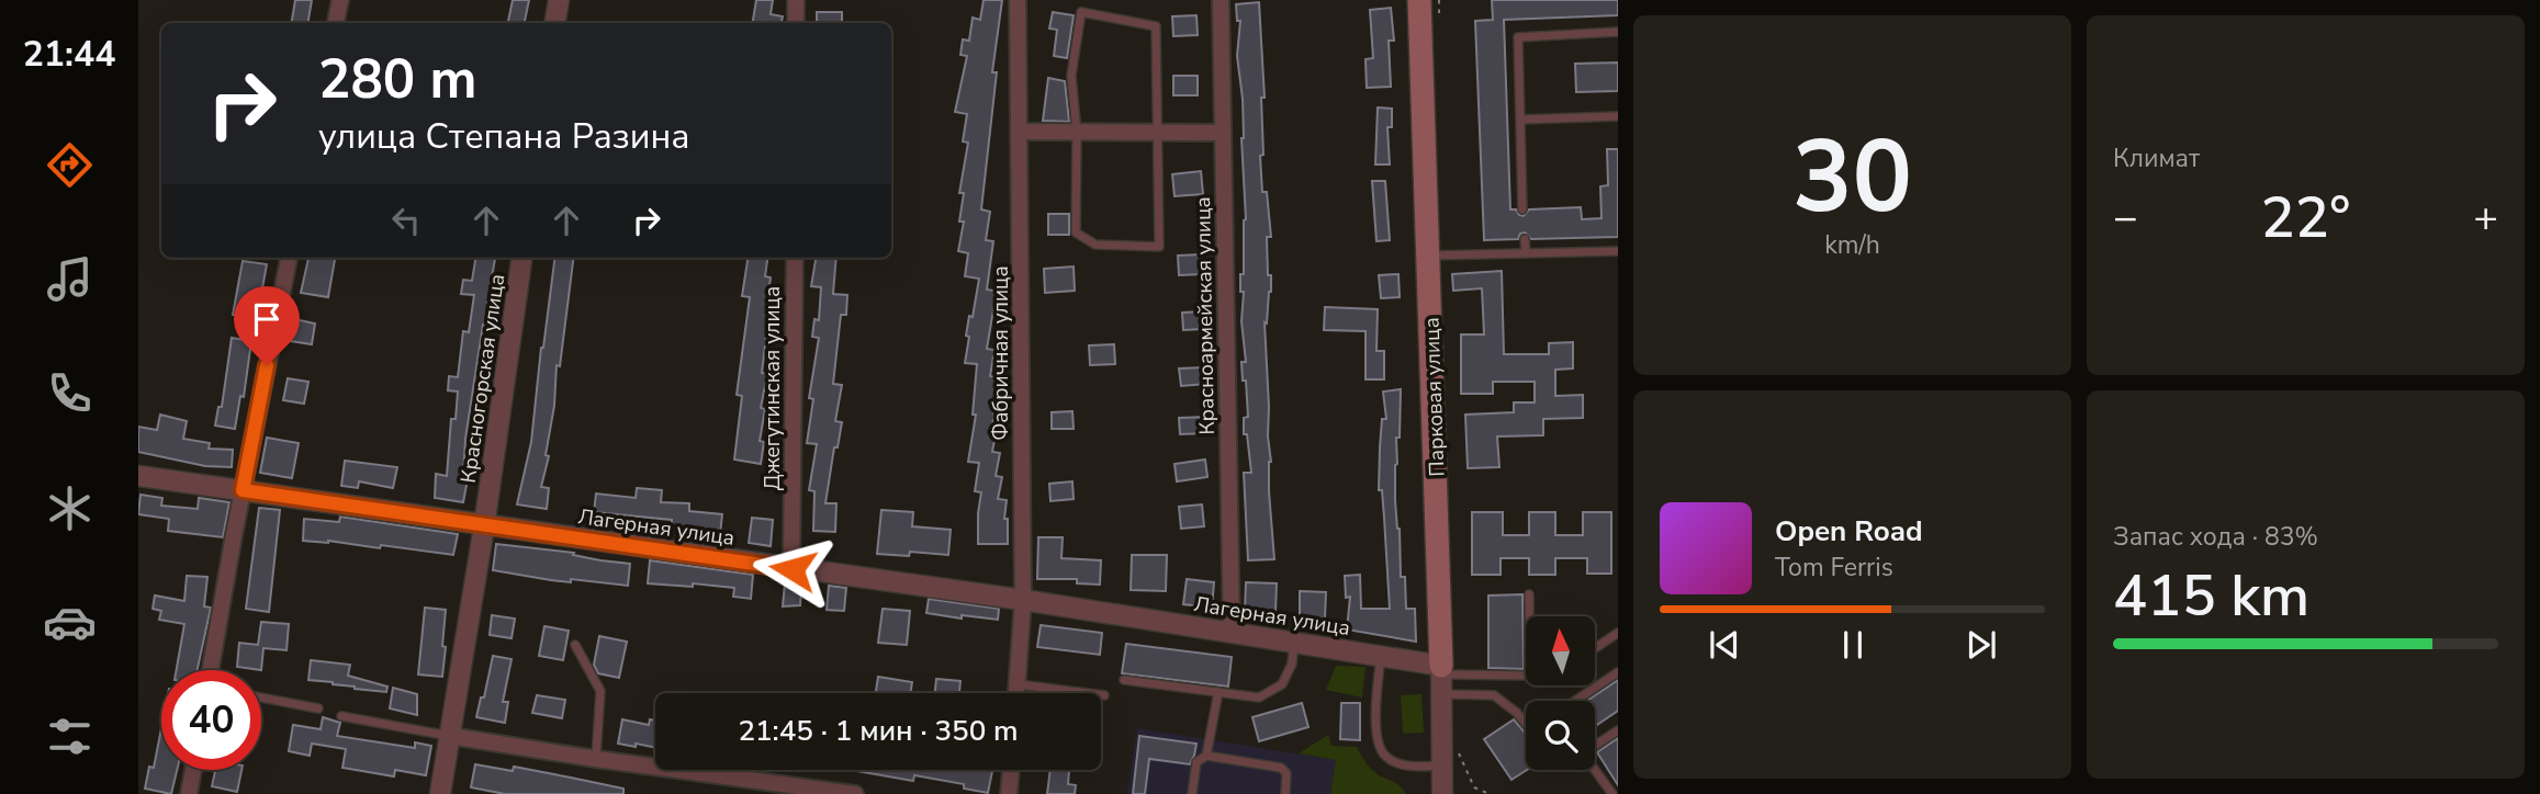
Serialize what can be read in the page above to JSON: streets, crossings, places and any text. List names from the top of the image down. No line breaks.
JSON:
{"streets":{"main road":["Парковая улица"],"street":["Красноармейская улица","Фабричная улица","Красногорская улица","Джегутинская улица","Лагерная улица"]},"crossings":[["Красноармейская улица","Лагерная улица"],["Фабричная улица","Лагерная улица"],["Красногорская улица","Лагерная улица"],["Джегутинская улица","Лагерная улица"],["Парковая улица","Лагерная улица"]],"north":"top","page":{"tabs":"21:44","tile":[["30","km/h"],"Климат",["Запас хода · 83%","415 km"]],"turn":["280 m","улица Степана Разина"],"heat":["−","22°","+"],"song":["Open Road","Tom Ferris"],"limit":"40","trip":"21:45 · 1 мин · 350 m"}}
